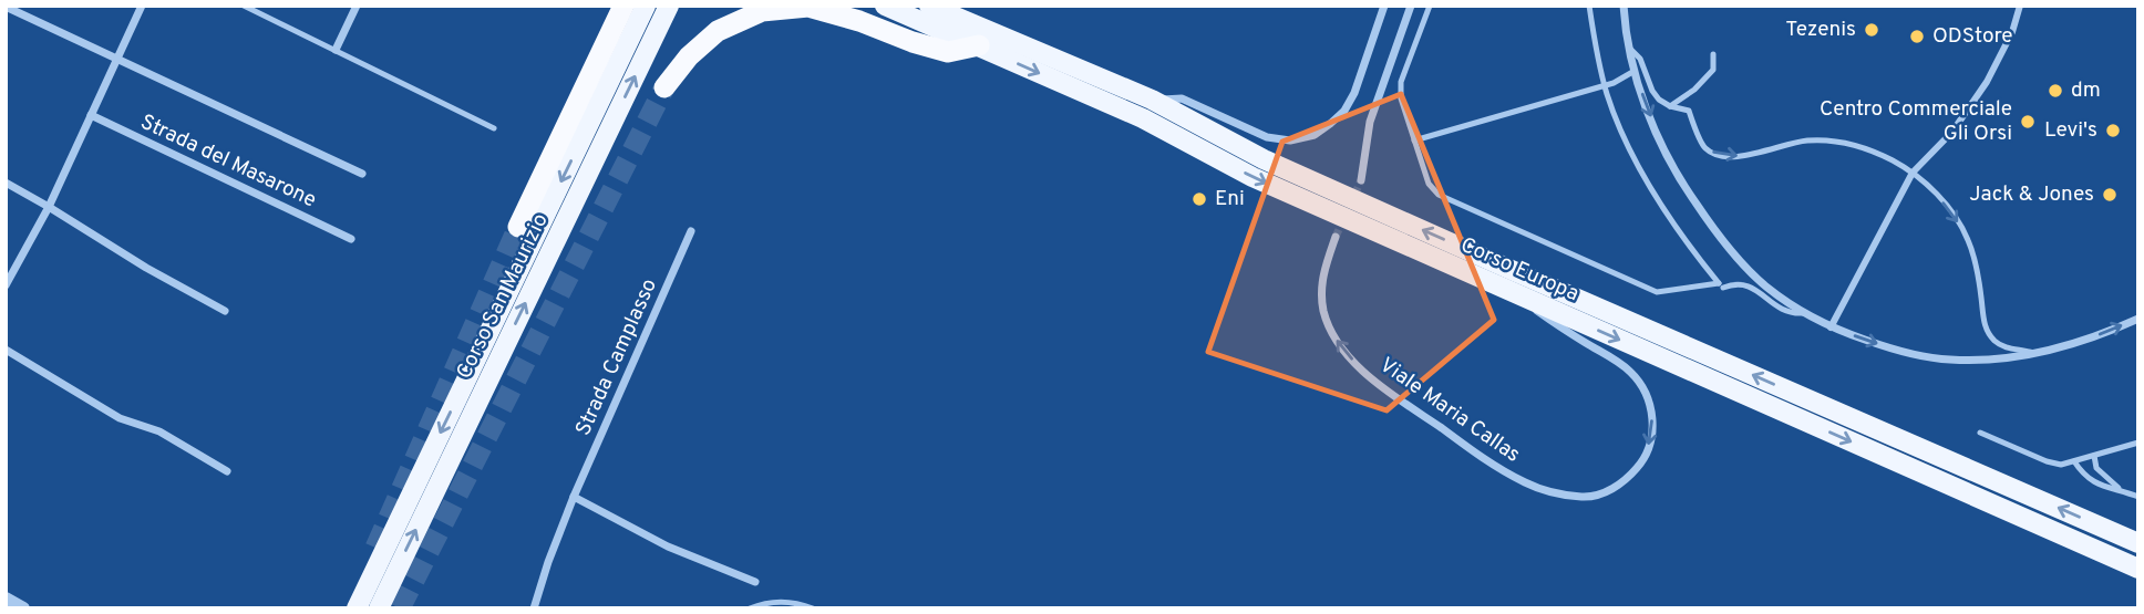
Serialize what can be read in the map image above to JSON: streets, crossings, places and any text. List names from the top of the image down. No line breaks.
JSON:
{"streets":{"main road":["Corso Europa","Corso San Maurizio"],"street":["Strada del Masarone","Strada Camplasso","Viale Maria Callas"]},"crossings":[["Corso Europa","Viale Maria Callas"]],"places":["Tezenis","ODStore","dm","Centro Commerciale Gli Orsi","Levi's","Jack & Jones","Eni"]}
